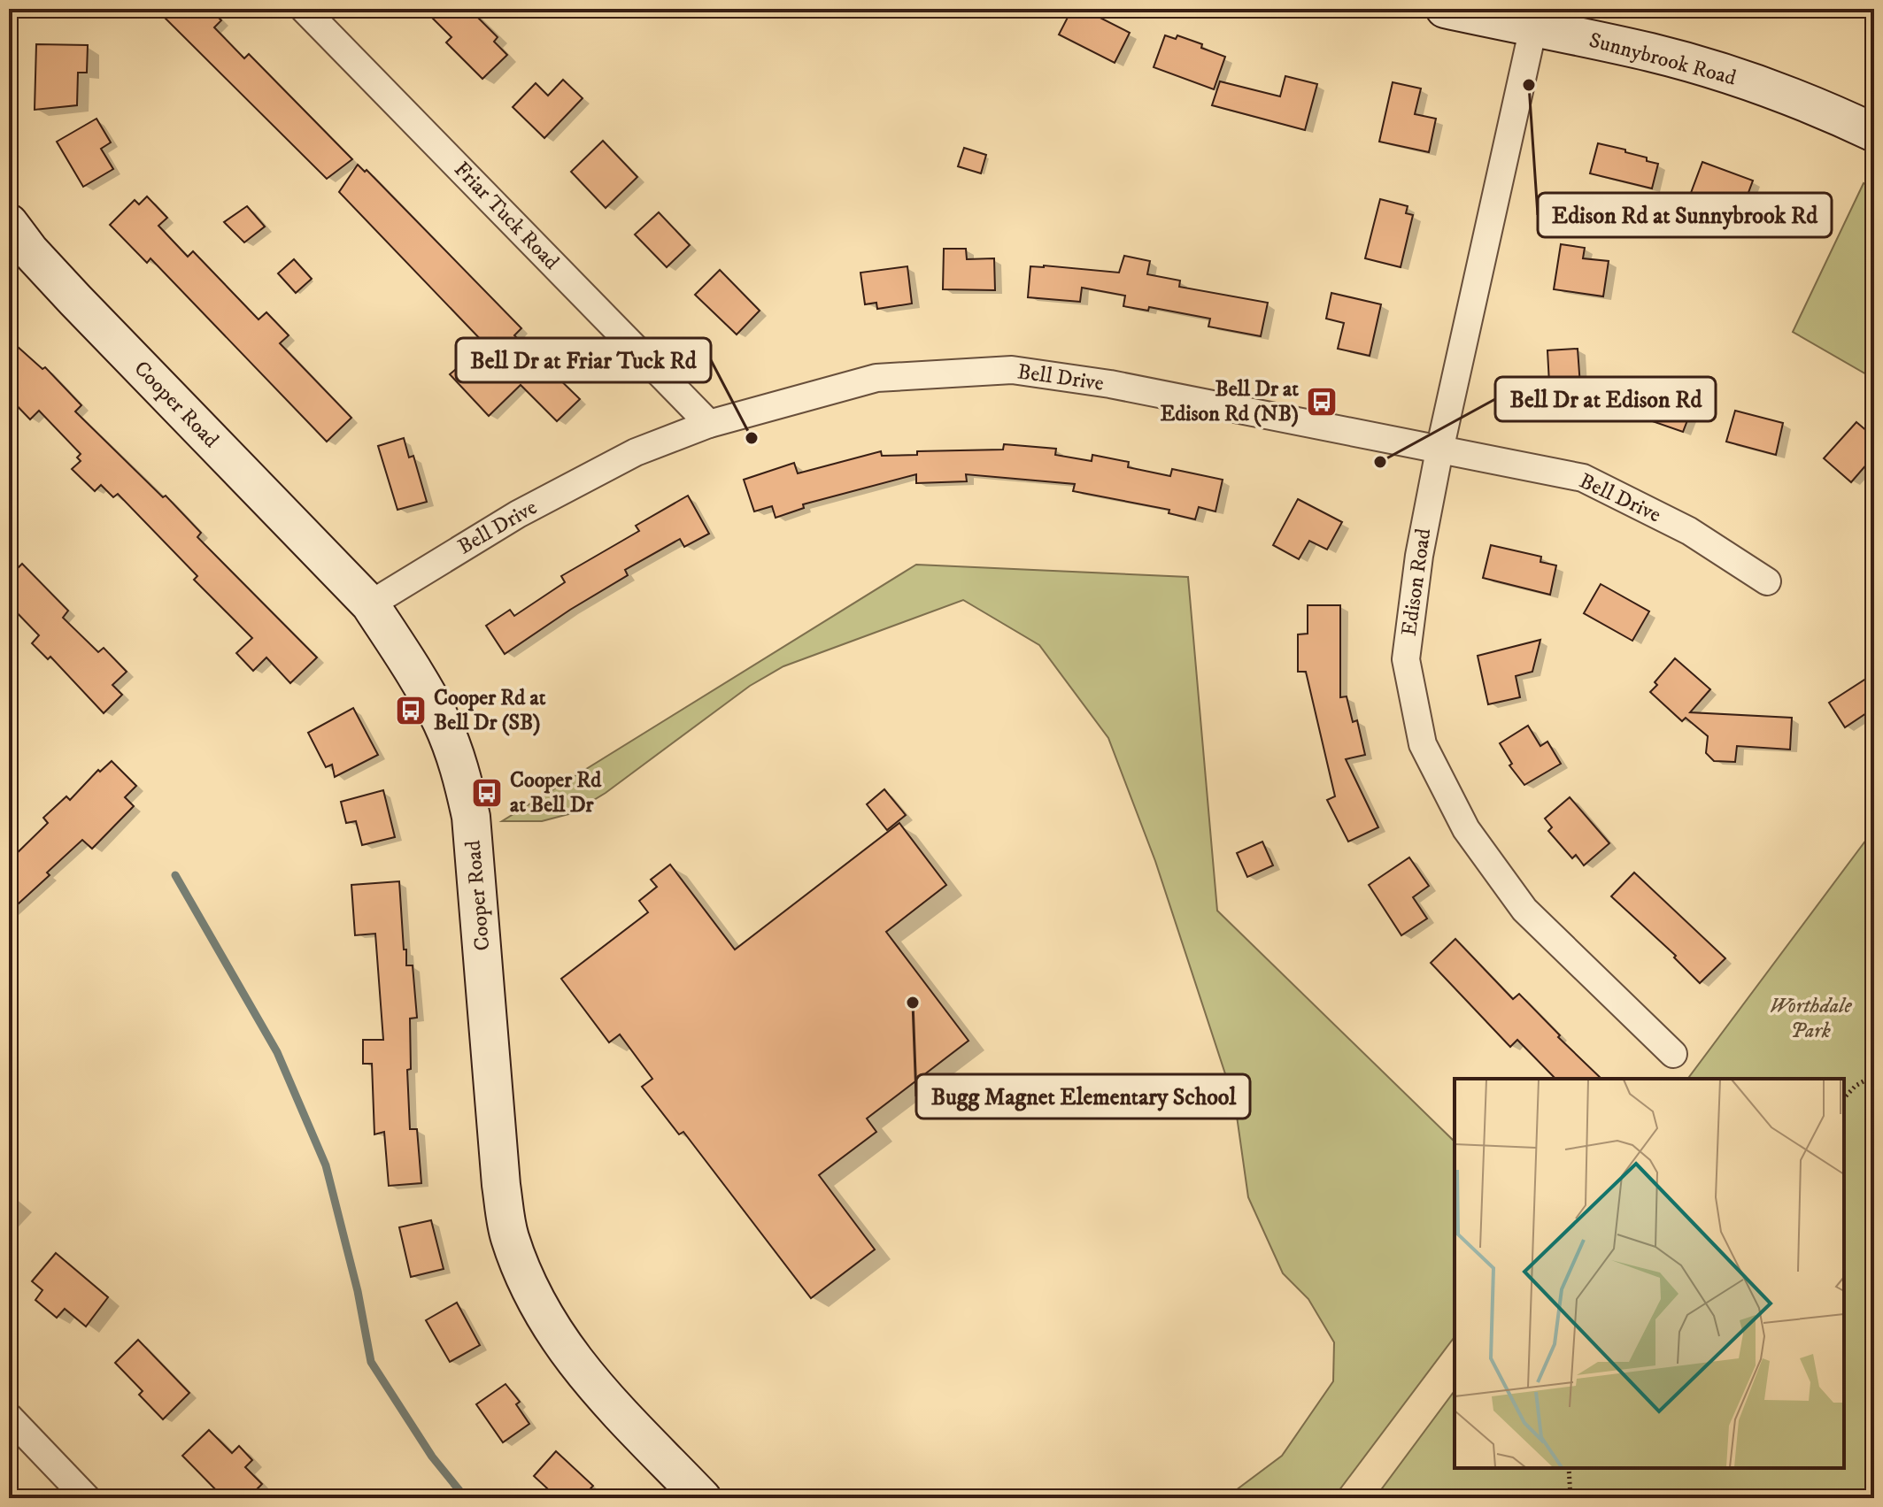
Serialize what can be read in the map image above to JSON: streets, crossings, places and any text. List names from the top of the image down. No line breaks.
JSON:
{"streets":{"street":["Sunnybrook Road","Friar Tuck Road","Bell Drive","Cooper Road","Edison Road"]},"crossings":[["Sunnybrook Road","Edison Road"],["Friar Tuck Road","Bell Drive"],["Bell Drive","Cooper Road"],["Bell Drive","Edison Road"]],"parks":["Worthdale Park"],"places":{"other":["Edison Rd at Sunnybrook Rd","Bell Dr at Friar Tuck Rd","Bell Dr at Edison Rd","Bugg Magnet Elementary School"],"bus stop":["Bell Dr at Edison Rd (NB)","Cooper Rd at Bell Dr (SB)","Cooper Rd at Bell Dr"]}}
